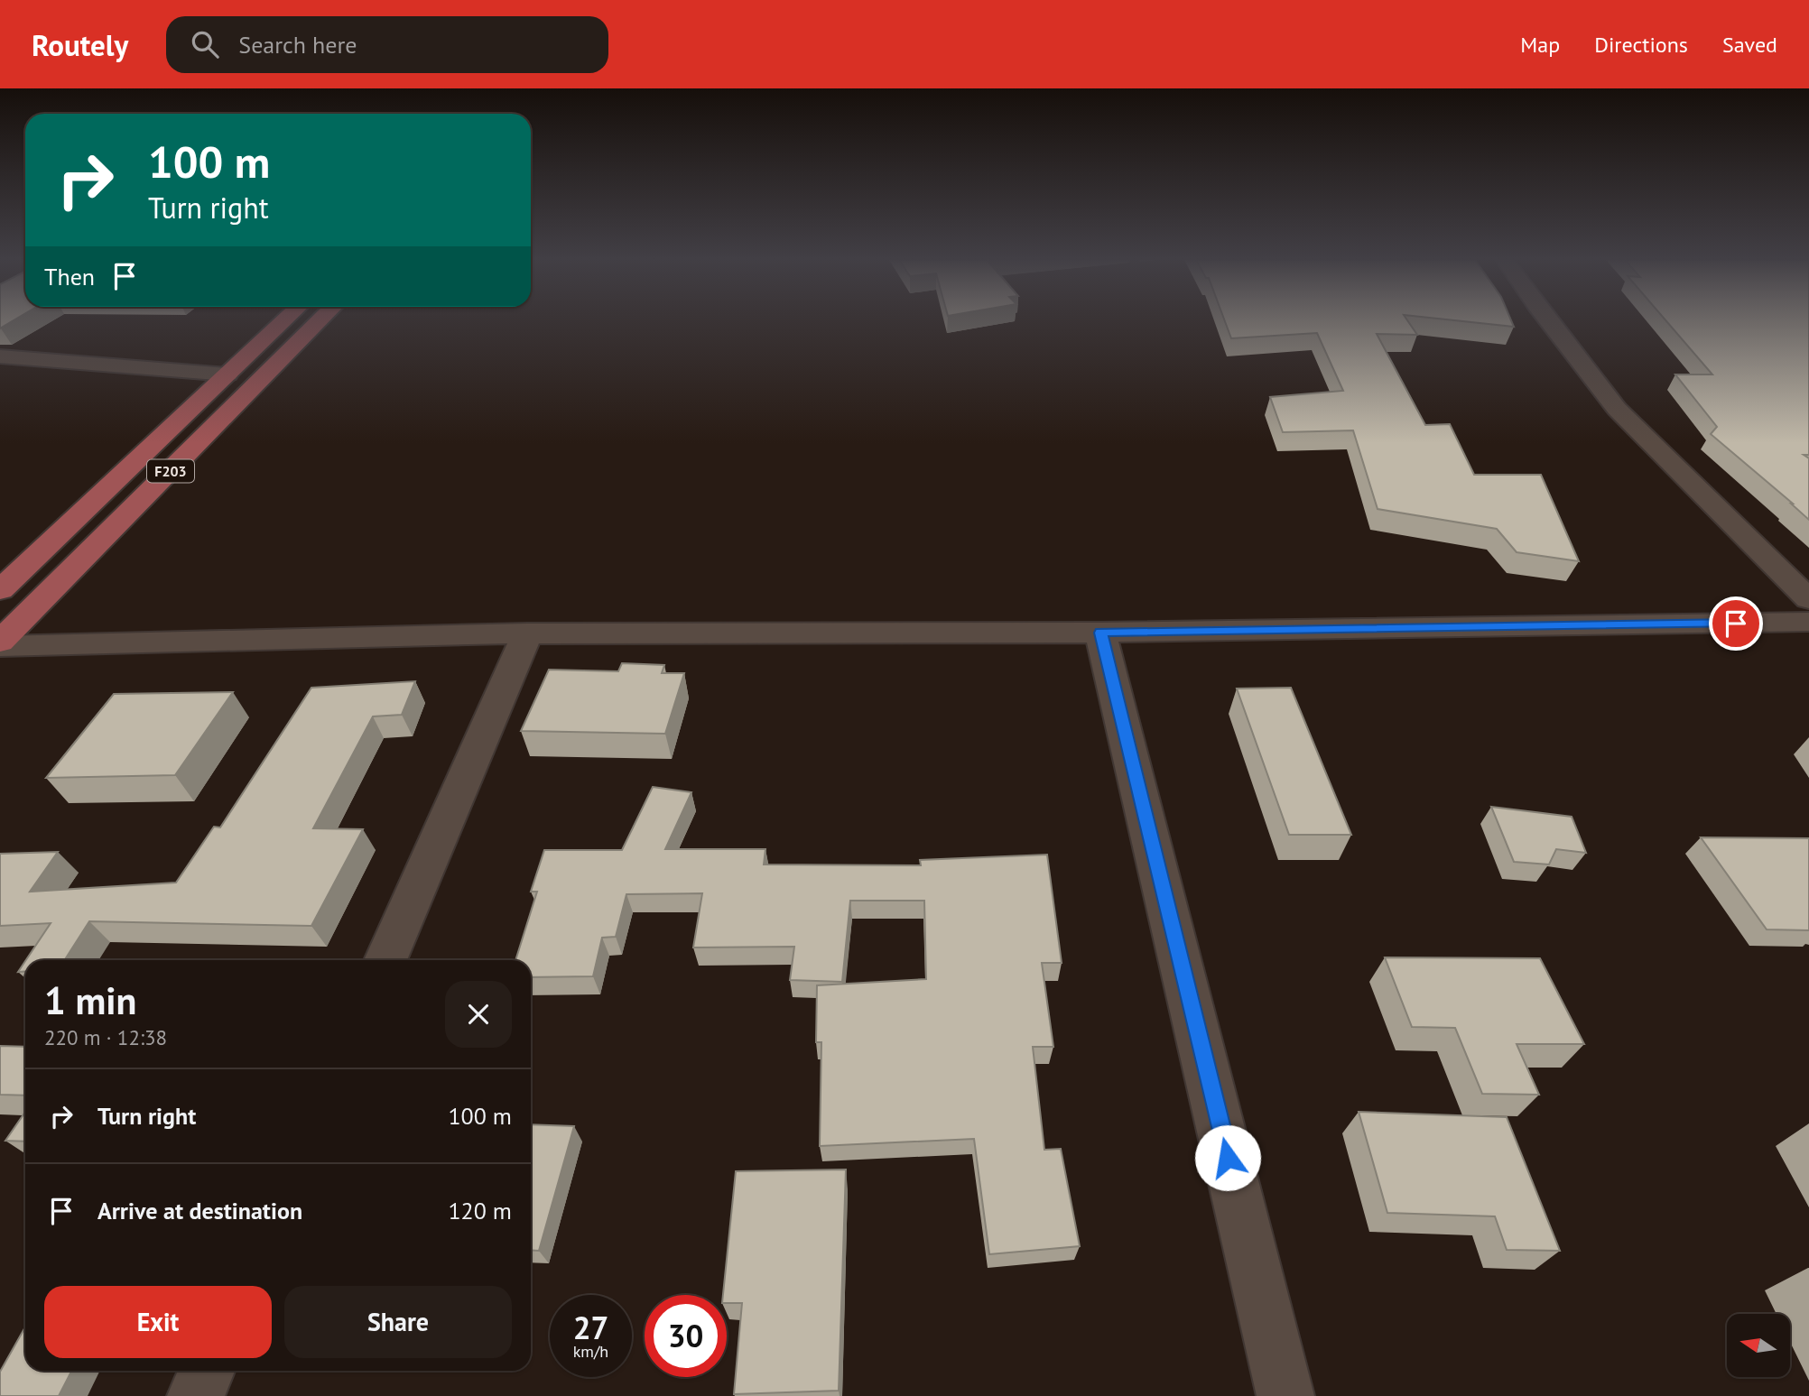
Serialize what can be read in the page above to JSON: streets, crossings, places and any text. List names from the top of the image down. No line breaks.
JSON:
{"streets":{"main road":["F203"]},"north":"left","page":{"header":"Routely","search":"Search here","nav":["Map","Directions","Saved"],"turn":["100 m","Turn right"],"then":"Then","heading":["1 min","220 m · 12:38"],"list":[{"name":"Turn right","value":"100 m"},{"name":"Arrive at destination","value":"120 m"}],"buttons":["Exit","Share"],"speed":"27 km/h","limit":"30"}}
